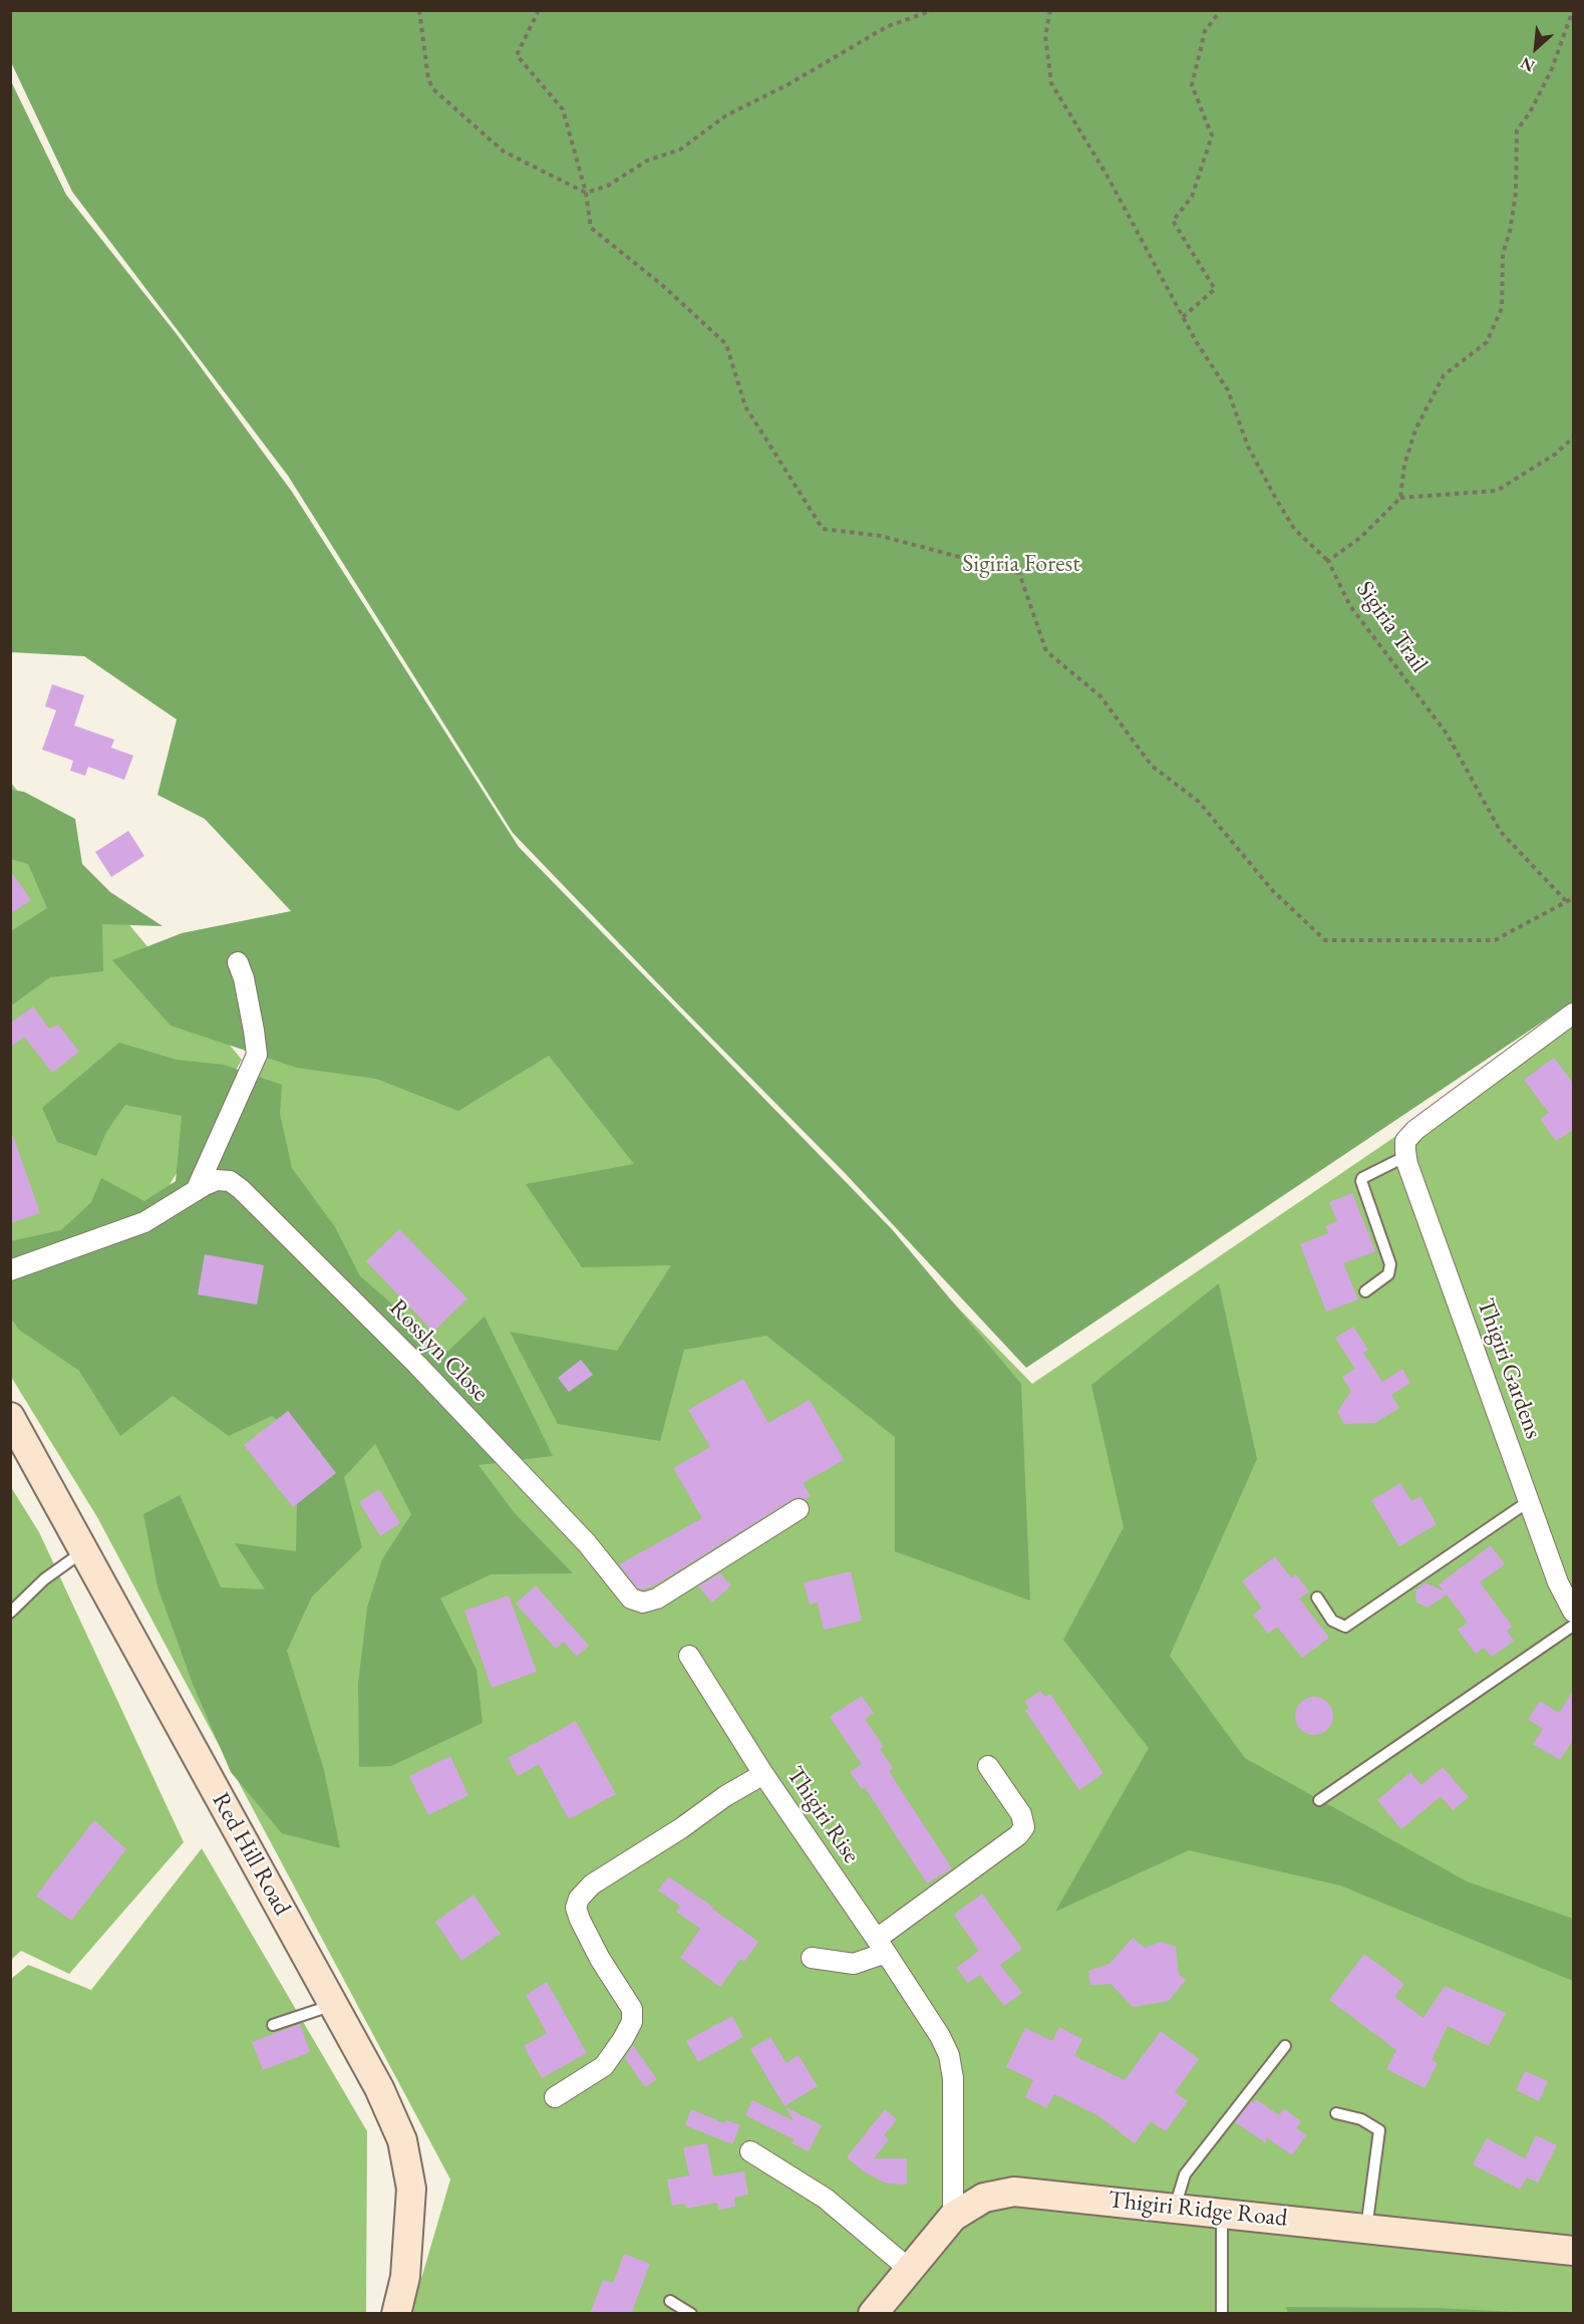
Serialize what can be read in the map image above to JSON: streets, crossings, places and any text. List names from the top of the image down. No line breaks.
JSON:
{"streets":{"main road":["Red Hill Road","Thigiri Ridge Road"],"street":["Rosslyn Close","Thigiri Gardens","Thigiri Rise"],"path":["Sigiria Trail"]},"crossings":[["Thigiri Rise","Thigiri Ridge Road"]],"parks":["Sigiria Forest"],"north":"bottom left"}
